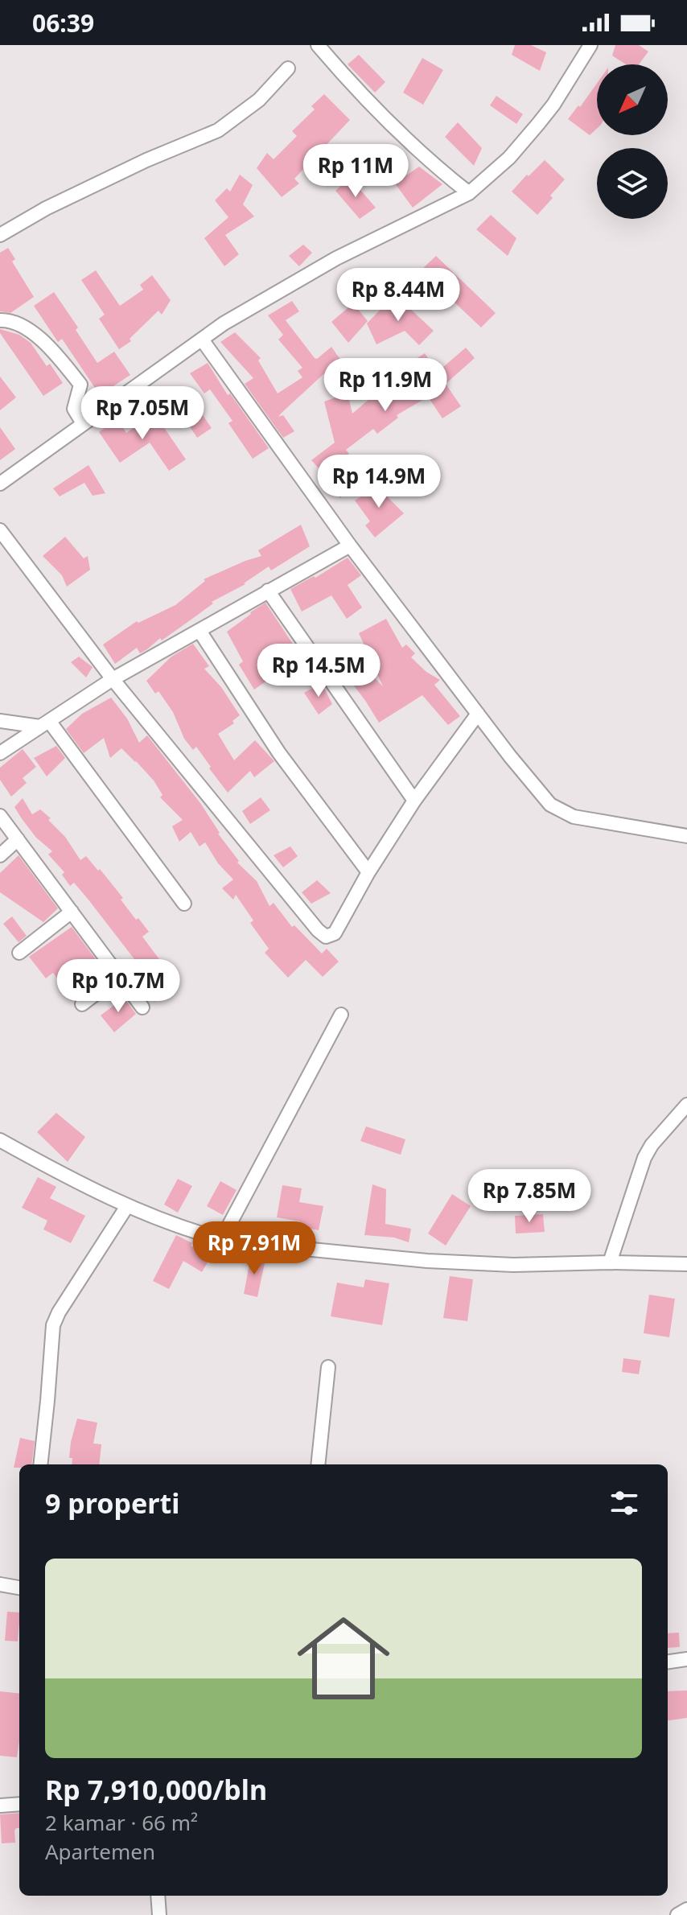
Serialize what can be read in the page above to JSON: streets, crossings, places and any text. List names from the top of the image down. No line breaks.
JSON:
{"north":"bottom left","page":{"status":"06:39","price":["Rp 11M","Rp 8.44M","Rp 11.9M","Rp 7.05M","Rp 14.9M","Rp 14.5M","Rp 10.7M","Rp 7.85M","Rp 7.91M"],"heading":"9 properti","list":[{"name":"Rp 7,910,000/bln","note":"2 kamar · 66 m² · Apartemen"}]}}
